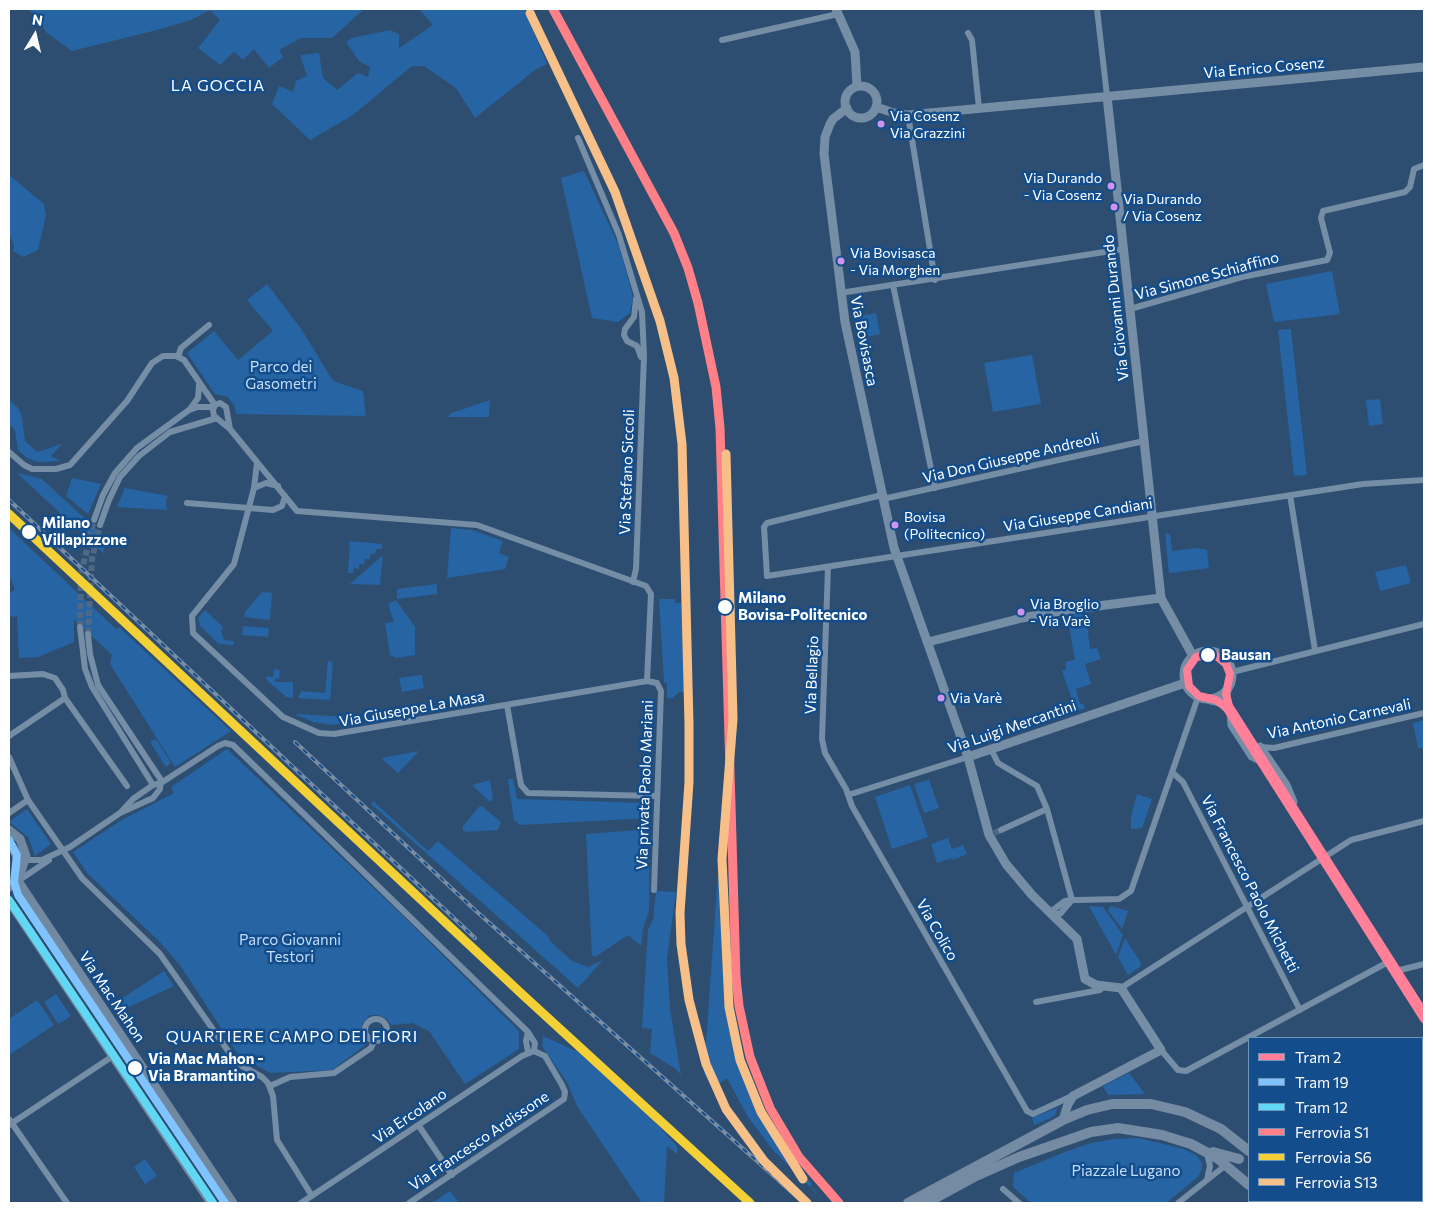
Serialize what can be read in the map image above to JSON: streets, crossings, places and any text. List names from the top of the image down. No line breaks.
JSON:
{"streets":{"main road":["Via Mac Mahon"],"street":["Via Enrico Cosenz","Via Simone Schiaffino","Via Giovanni Durando","Via Bovisasca","Via Don Giuseppe Andreoli","Via Stefano Siccoli","Via Giuseppe Candiani","Via Bellagio","Via Giuseppe La Masa","Via Antonio Carnevali","Via Luigi Mercantini","Via privata Paolo Mariani","Via Francesco Paolo Michetti","Via Colico","Via Ercolano","Via Francesco Ardissone"]},"crossings":[["Via Enrico Cosenz","Via Giovanni Durando"],["Via Enrico Cosenz","Via Bovisasca"],["Via Simone Schiaffino","Via Giovanni Durando"],["Via Giovanni Durando","Via Don Giuseppe Andreoli"],["Via Giovanni Durando","Via Giuseppe Candiani"],["Via Bovisasca","Via Don Giuseppe Andreoli"],["Via Bovisasca","Via Giuseppe Candiani"],["Via Bovisasca","Via Luigi Mercantini"],["Via Don Giuseppe Andreoli","Via Giuseppe Candiani"],["Via Don Giuseppe Andreoli","Via Bellagio"],["Via Stefano Siccoli","Via privata Paolo Mariani"],["Via Giuseppe Candiani","Via Bellagio"],["Via Bellagio","Via Colico"],["Via Giuseppe La Masa","Via privata Paolo Mariani"],["Via Luigi Mercantini","Via Colico"],["Via Ercolano","Via Francesco Ardissone"]],"districts":["LA GOCCIA","QUARTIERE CAMPO DEI FIORI"],"parks":["Parco dei Gasometri","Parco Giovanni Testori","Piazzale Lugano"],"places":["Via Cosenz Via Grazzini","Via Durando - Via Cosenz","Via Durando / Via Cosenz","Via Bovisasca - Via Morghen","Bovisa (Politecnico)","Milano Villapizzone","Milano Bovisa-Politecnico","Via Broglio - Via Varè","Bausan","Via Varè","Via Mac Mahon - Via Bramantino"],"lines":["rail line S1","rail line S13","rail line S6","tram line 2","tram line 19","tram line 12"],"legend":["Tram 2","Tram 19","Tram 12","Ferrovia S1","Ferrovia S6","Ferrovia S13"],"north":"top"}
